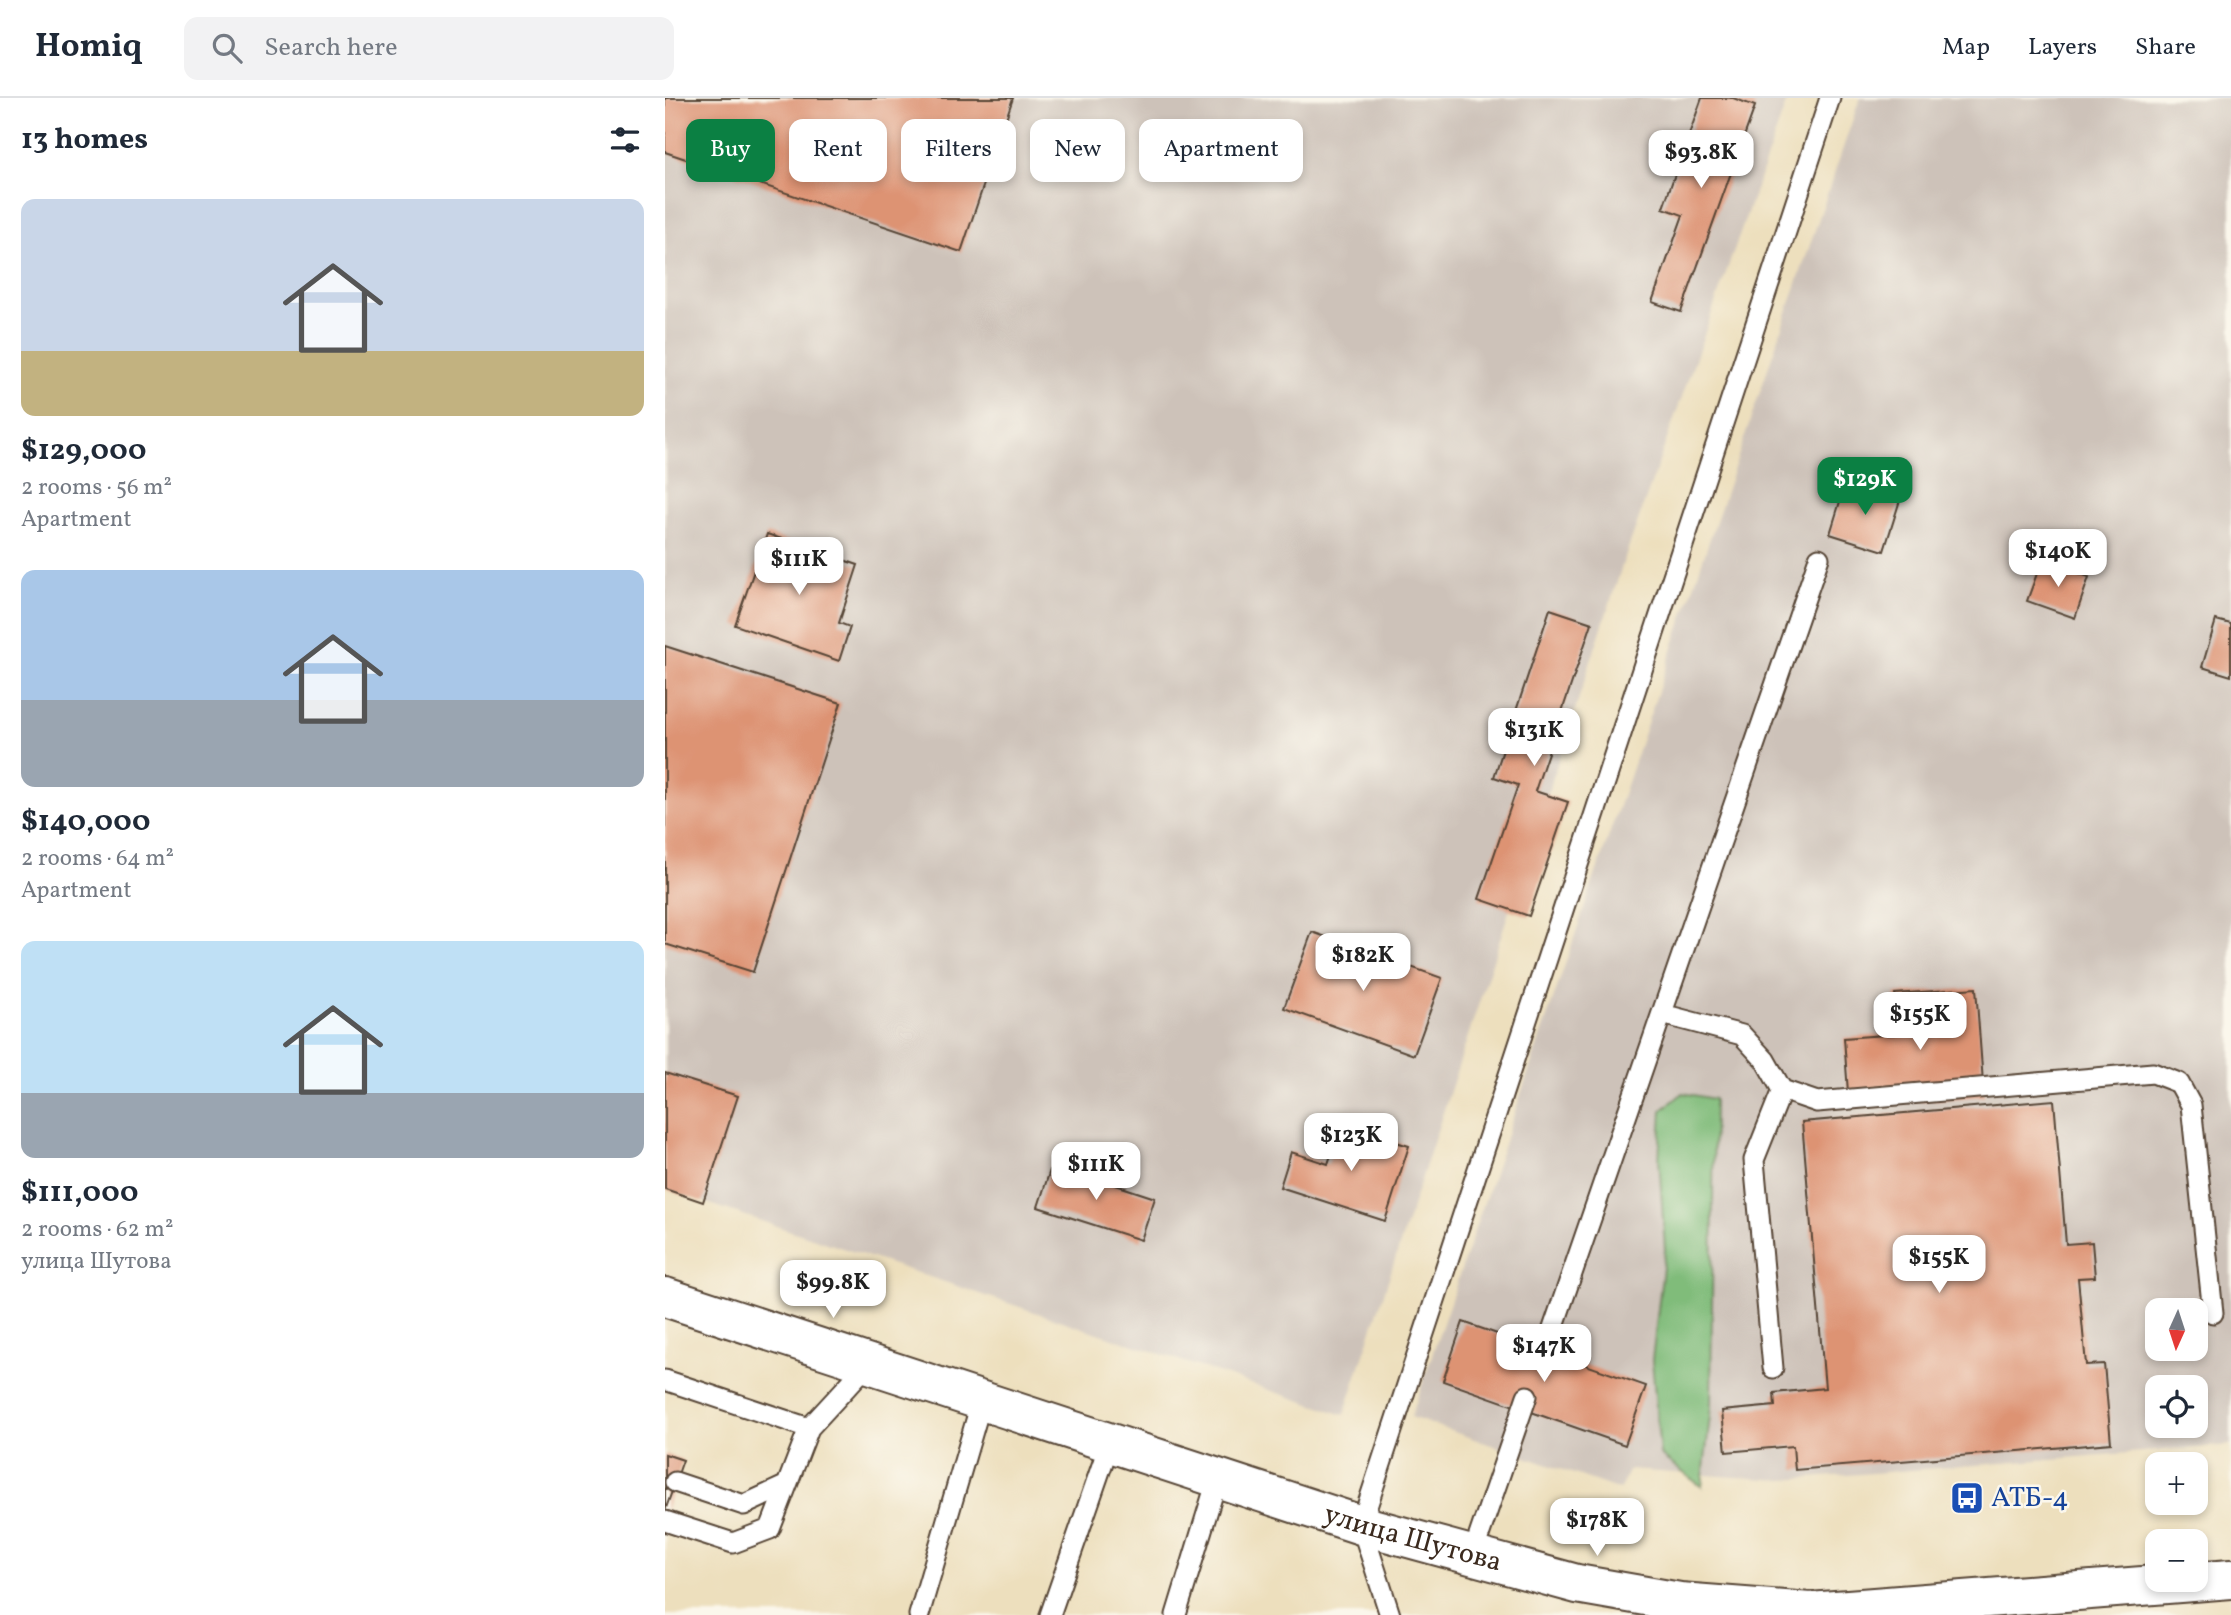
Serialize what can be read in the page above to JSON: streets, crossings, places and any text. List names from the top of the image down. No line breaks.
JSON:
{"streets":{"street":["улица Шутова"]},"places":{"bus stop":["АТБ-4"]},"north":"bottom","page":{"header":"Homiq","search":"Search here","nav":["Map","Layers","Share"],"heading":"13 homes","chip":["Buy","Rent","Filters","New","Apartment"],"price":["$93.8K","$129K","$140K","$111K","$131K","$182K","$155K","$123K","$111K","$155K","$99.8K","$147K","$178K"],"list":[{"name":"$129,000","note":"2 rooms · 56 m² · Apartment"},{"name":"$140,000","note":"2 rooms · 64 m² · Apartment"},{"name":"$111,000","note":"2 rooms · 62 m² · улица Шутова"}],"map_buttons":["+","−"]}}
